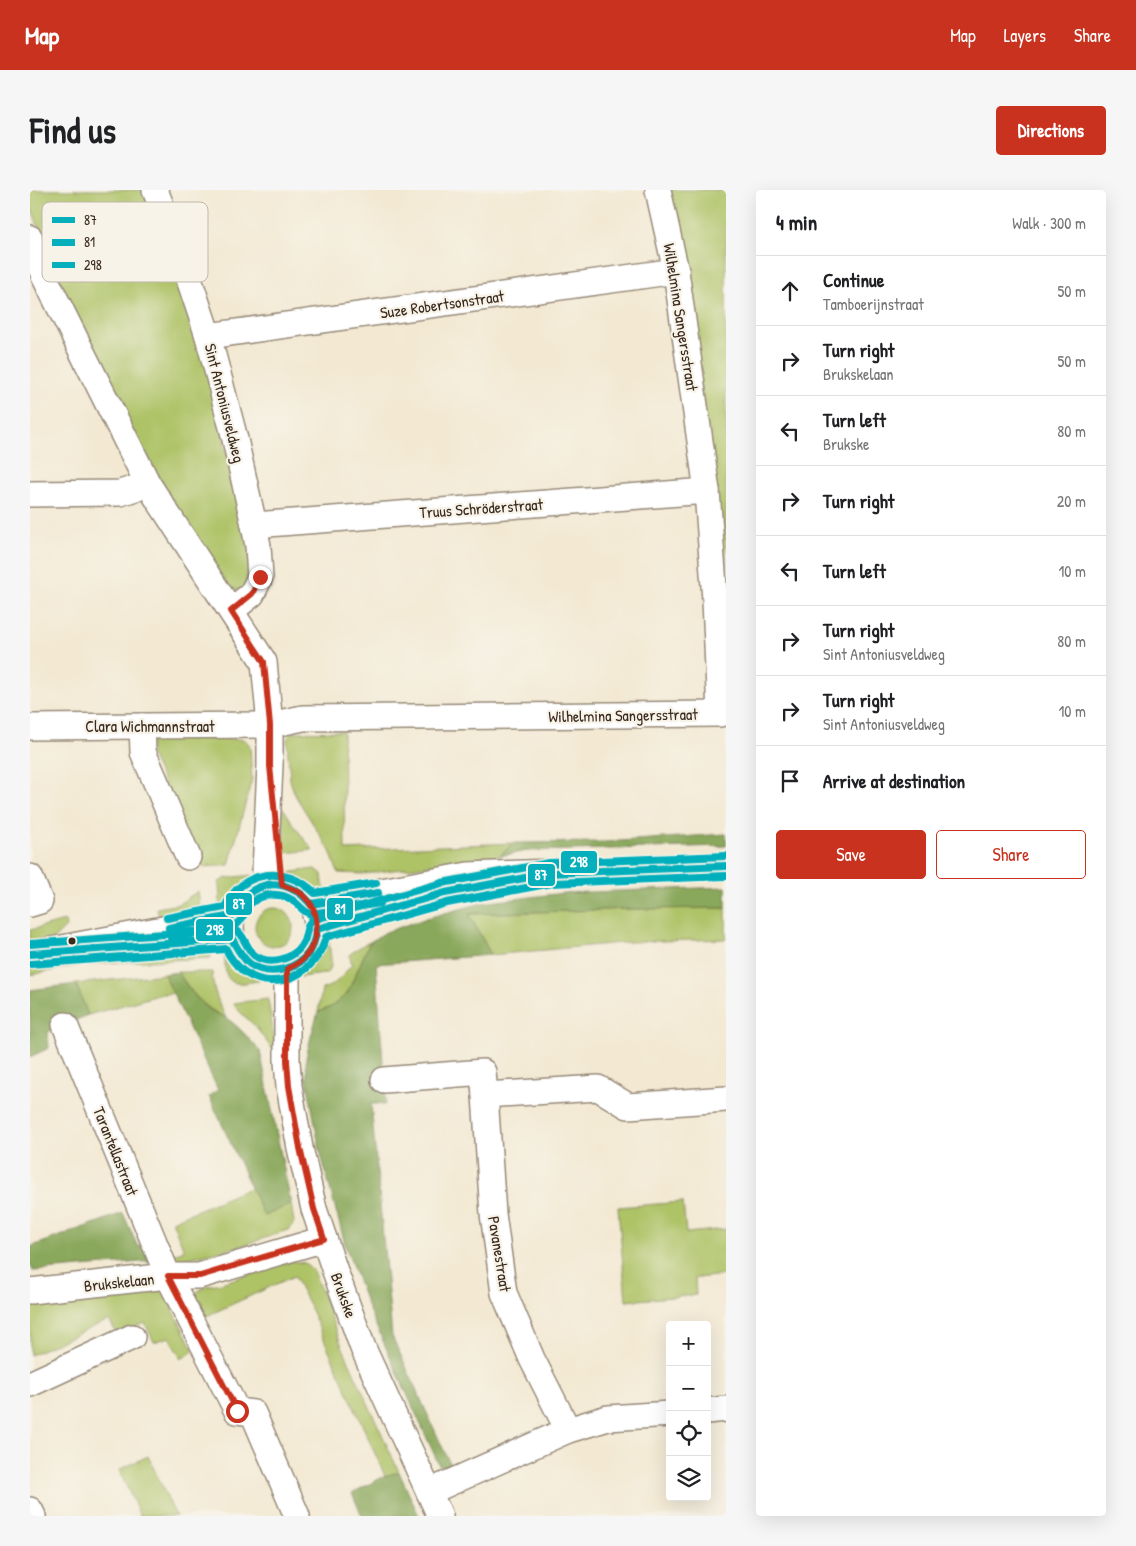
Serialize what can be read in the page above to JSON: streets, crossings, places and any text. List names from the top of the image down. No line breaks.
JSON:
{"streets":{"street":["Suze Robertsonstraat","Wilhelmina Sangersstraat","Sint Antoniusveldweg","Truus Schröderstraat","Clara Wichmannstraat","Tarantellastraat","Pavanestraat","Brukskelaan","Brukske"]},"crossings":[["Suze Robertsonstraat","Wilhelmina Sangersstraat"],["Suze Robertsonstraat","Sint Antoniusveldweg"],["Wilhelmina Sangersstraat","Truus Schröderstraat"],["Wilhelmina Sangersstraat","Clara Wichmannstraat"],["Sint Antoniusveldweg","Truus Schröderstraat"],["Tarantellastraat","Brukskelaan"],["Brukskelaan","Brukske"]],"lines":["transit line 298","transit line 87","transit line 81"],"legend":["87","81","298"],"page":{"header":"Map","nav":["Map","Layers","Share"],"buttons":["Directions",["Save","Share"]],"title":"Find us","heading":["4 min","Walk · 300 m"],"list":[["Continue","Tamboerijnstraat","50 m"],["Turn right","Brukskelaan","50 m"],["Turn left","Brukske","80 m"],["Turn right","20 m"],["Turn left","10 m"],["Turn right","Sint Antoniusveldweg","80 m"],["Turn right","Sint Antoniusveldweg","10 m"],"Arrive at destination"],"map_buttons":["+","−"]}}
